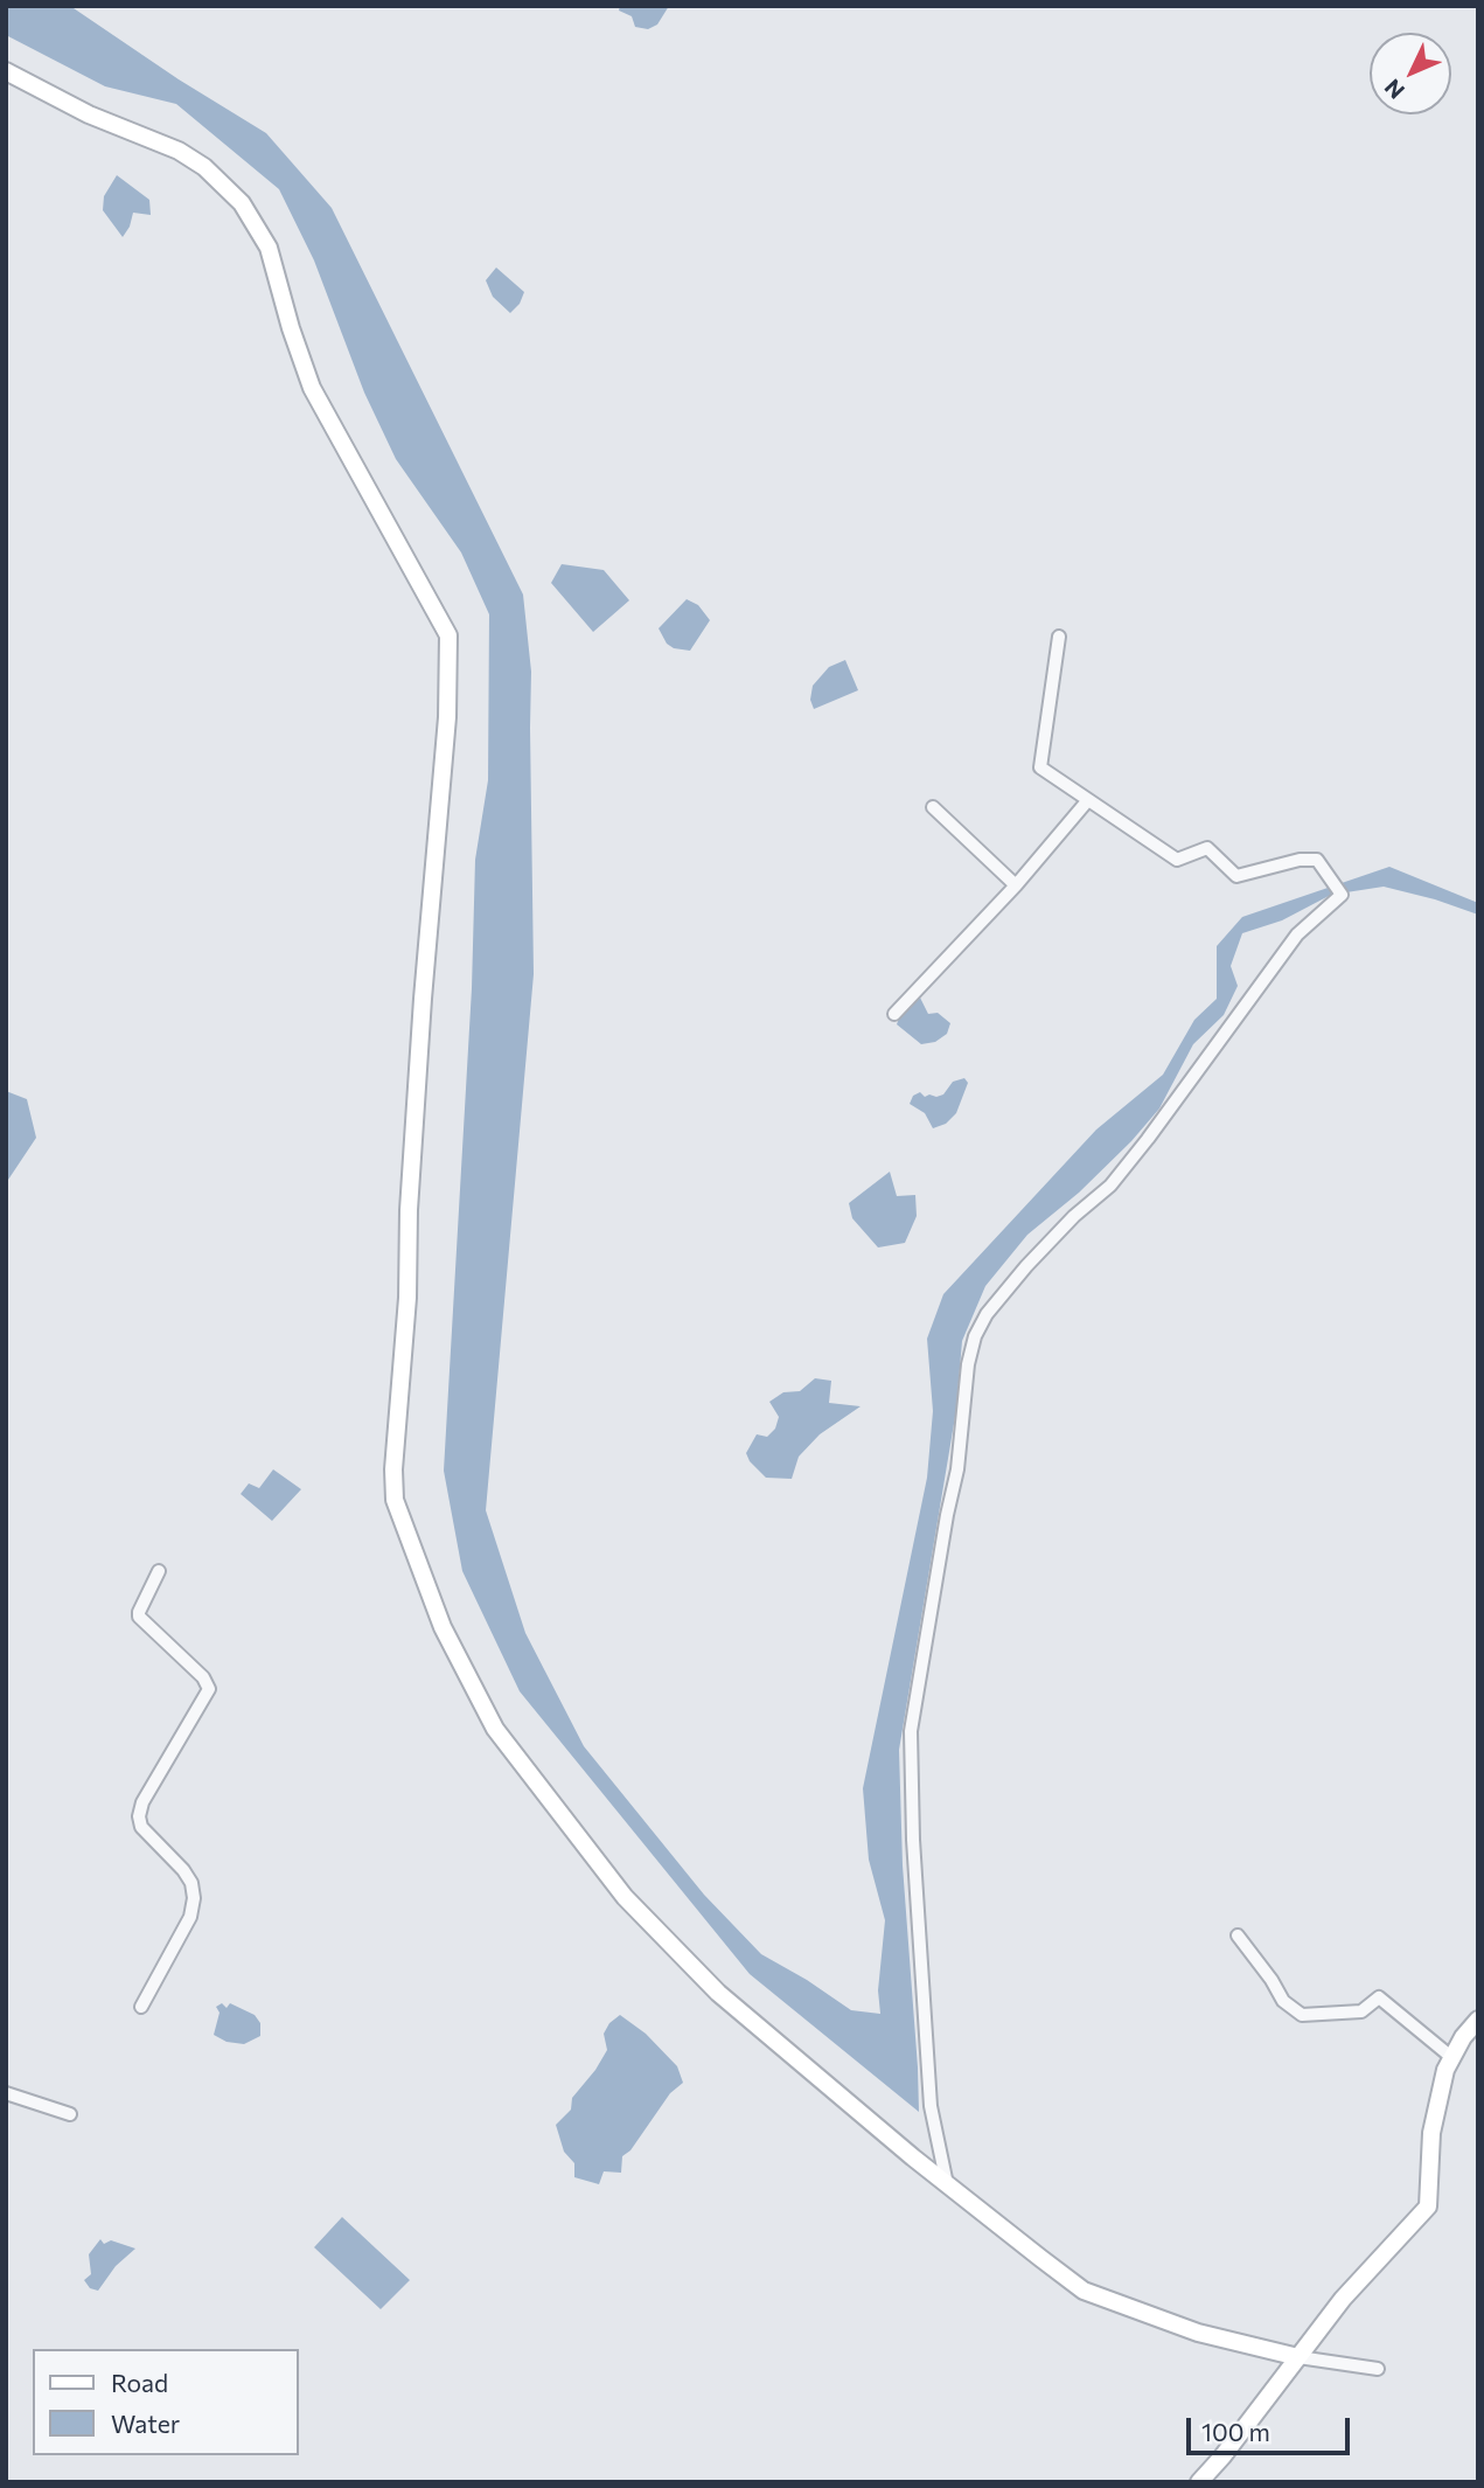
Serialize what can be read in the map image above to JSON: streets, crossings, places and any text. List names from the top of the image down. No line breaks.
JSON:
{"legend":["Road","Water"],"scale_bar":"100 m","north":"bottom left"}
